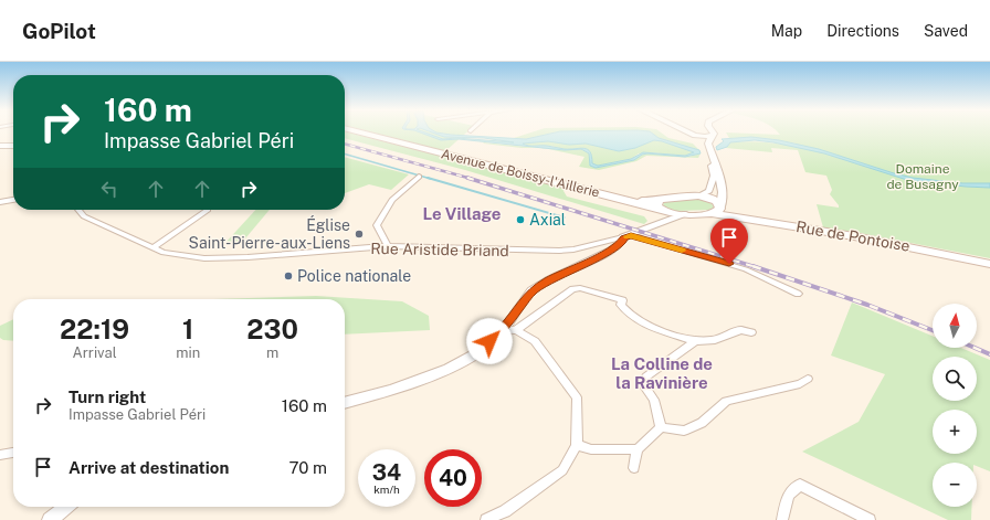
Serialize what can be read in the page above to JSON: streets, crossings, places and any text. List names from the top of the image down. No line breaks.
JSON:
{"streets":{"main road":["Avenue de Boissy-l'Aillerie","Rue de Pontoise"],"street":["Rue Aristide Briand"]},"crossings":[["Avenue de Boissy-l'Aillerie","Rue de Pontoise"],["Rue de Pontoise","Rue Aristide Briand"]],"districts":["Le Village","La Colline de la Ravinière"],"parks":["Domaine de Busagny"],"places":["Axial","Église Saint-Pierre-aux-Liens","Police nationale"],"north":"top","page":{"header":"GoPilot","nav":["Map","Directions","Saved"],"turn":["160 m","Impasse Gabriel Péri"],"eta":["22:19","Arrival","1","min","230","m"],"map_buttons":["+","−"],"list":[{"name":"Turn right","note":"Impasse Gabriel Péri","value":"160 m"},{"name":"Arrive at destination","value":"70 m"}],"speed":"34 km/h","limit":"40"}}
